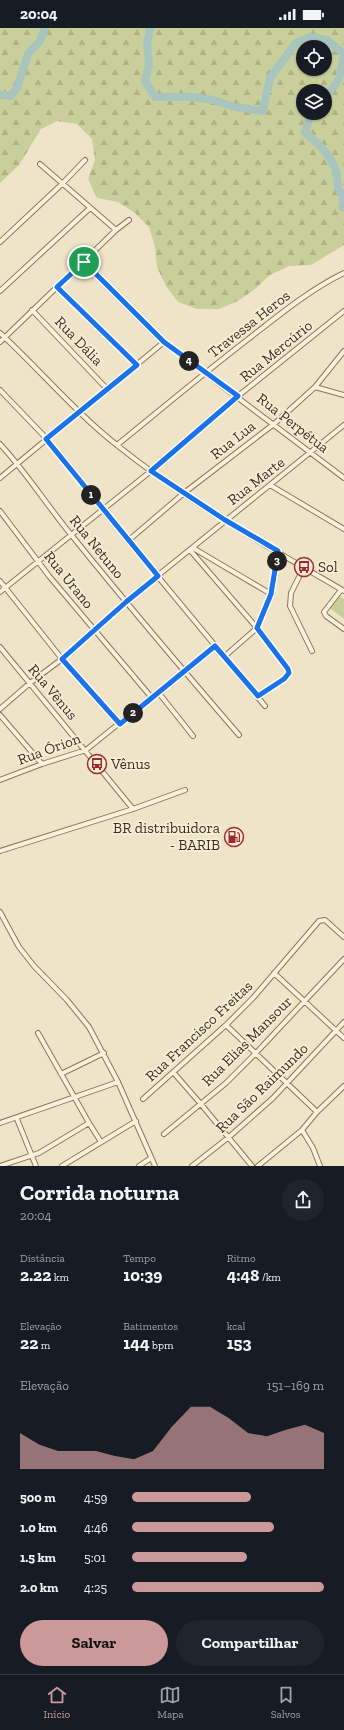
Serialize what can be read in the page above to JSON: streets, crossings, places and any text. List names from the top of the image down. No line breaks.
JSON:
{"streets":{"street":["Travessa Heros","Rua Dália","Rua Mercúrio","Rua Perpétua","Rua Lua","Rua Marte","Rua Netuno","Rua Urano","Rua Vênus","Rua Órion","Rua Francisco Freitas","Rua Elias Mansour","Rua São Raimundo"]},"crossings":[["Travessa Heros","Rua Perpétua"],["Rua Mercúrio","Rua Perpétua"],["Rua Mercúrio","Rua Netuno"],["Rua Mercúrio","Rua Urano"],["Rua Perpétua","Rua Lua"],["Rua Perpétua","Rua Marte"],["Rua Marte","Rua Netuno"],["Rua Marte","Rua Urano"],["Rua Marte","Rua Vênus"],["Rua Netuno","Rua Órion"],["Rua Urano","Rua Órion"],["Rua Vênus","Rua Órion"]],"places":{"bus stop":["Sol","Vênus"],"fuel station":["BR distribuidora - BARIB"]},"page":{"status":"20:04","pins":["4","1","3","2"],"heading":["Corrida noturna","20:04"],"stats":[["Distância","2.22 km"],["Tempo","10:39"],["Ritmo","4:48 /km"],["Elevação","22 m"],["Batimentos","144 bpm"],["kcal","153"]],"chart":["Elevação","151–169 m"],"list":[{"name":"500 m","note":"4:59"},{"name":"1.0 km","note":"4:46"},{"name":"1.5 km","note":"5:01"},{"name":"2.0 km","note":"4:25"}],"buttons":["Salvar","Compartilhar"],"tabs":["Início","Mapa","Salvos"]}}
